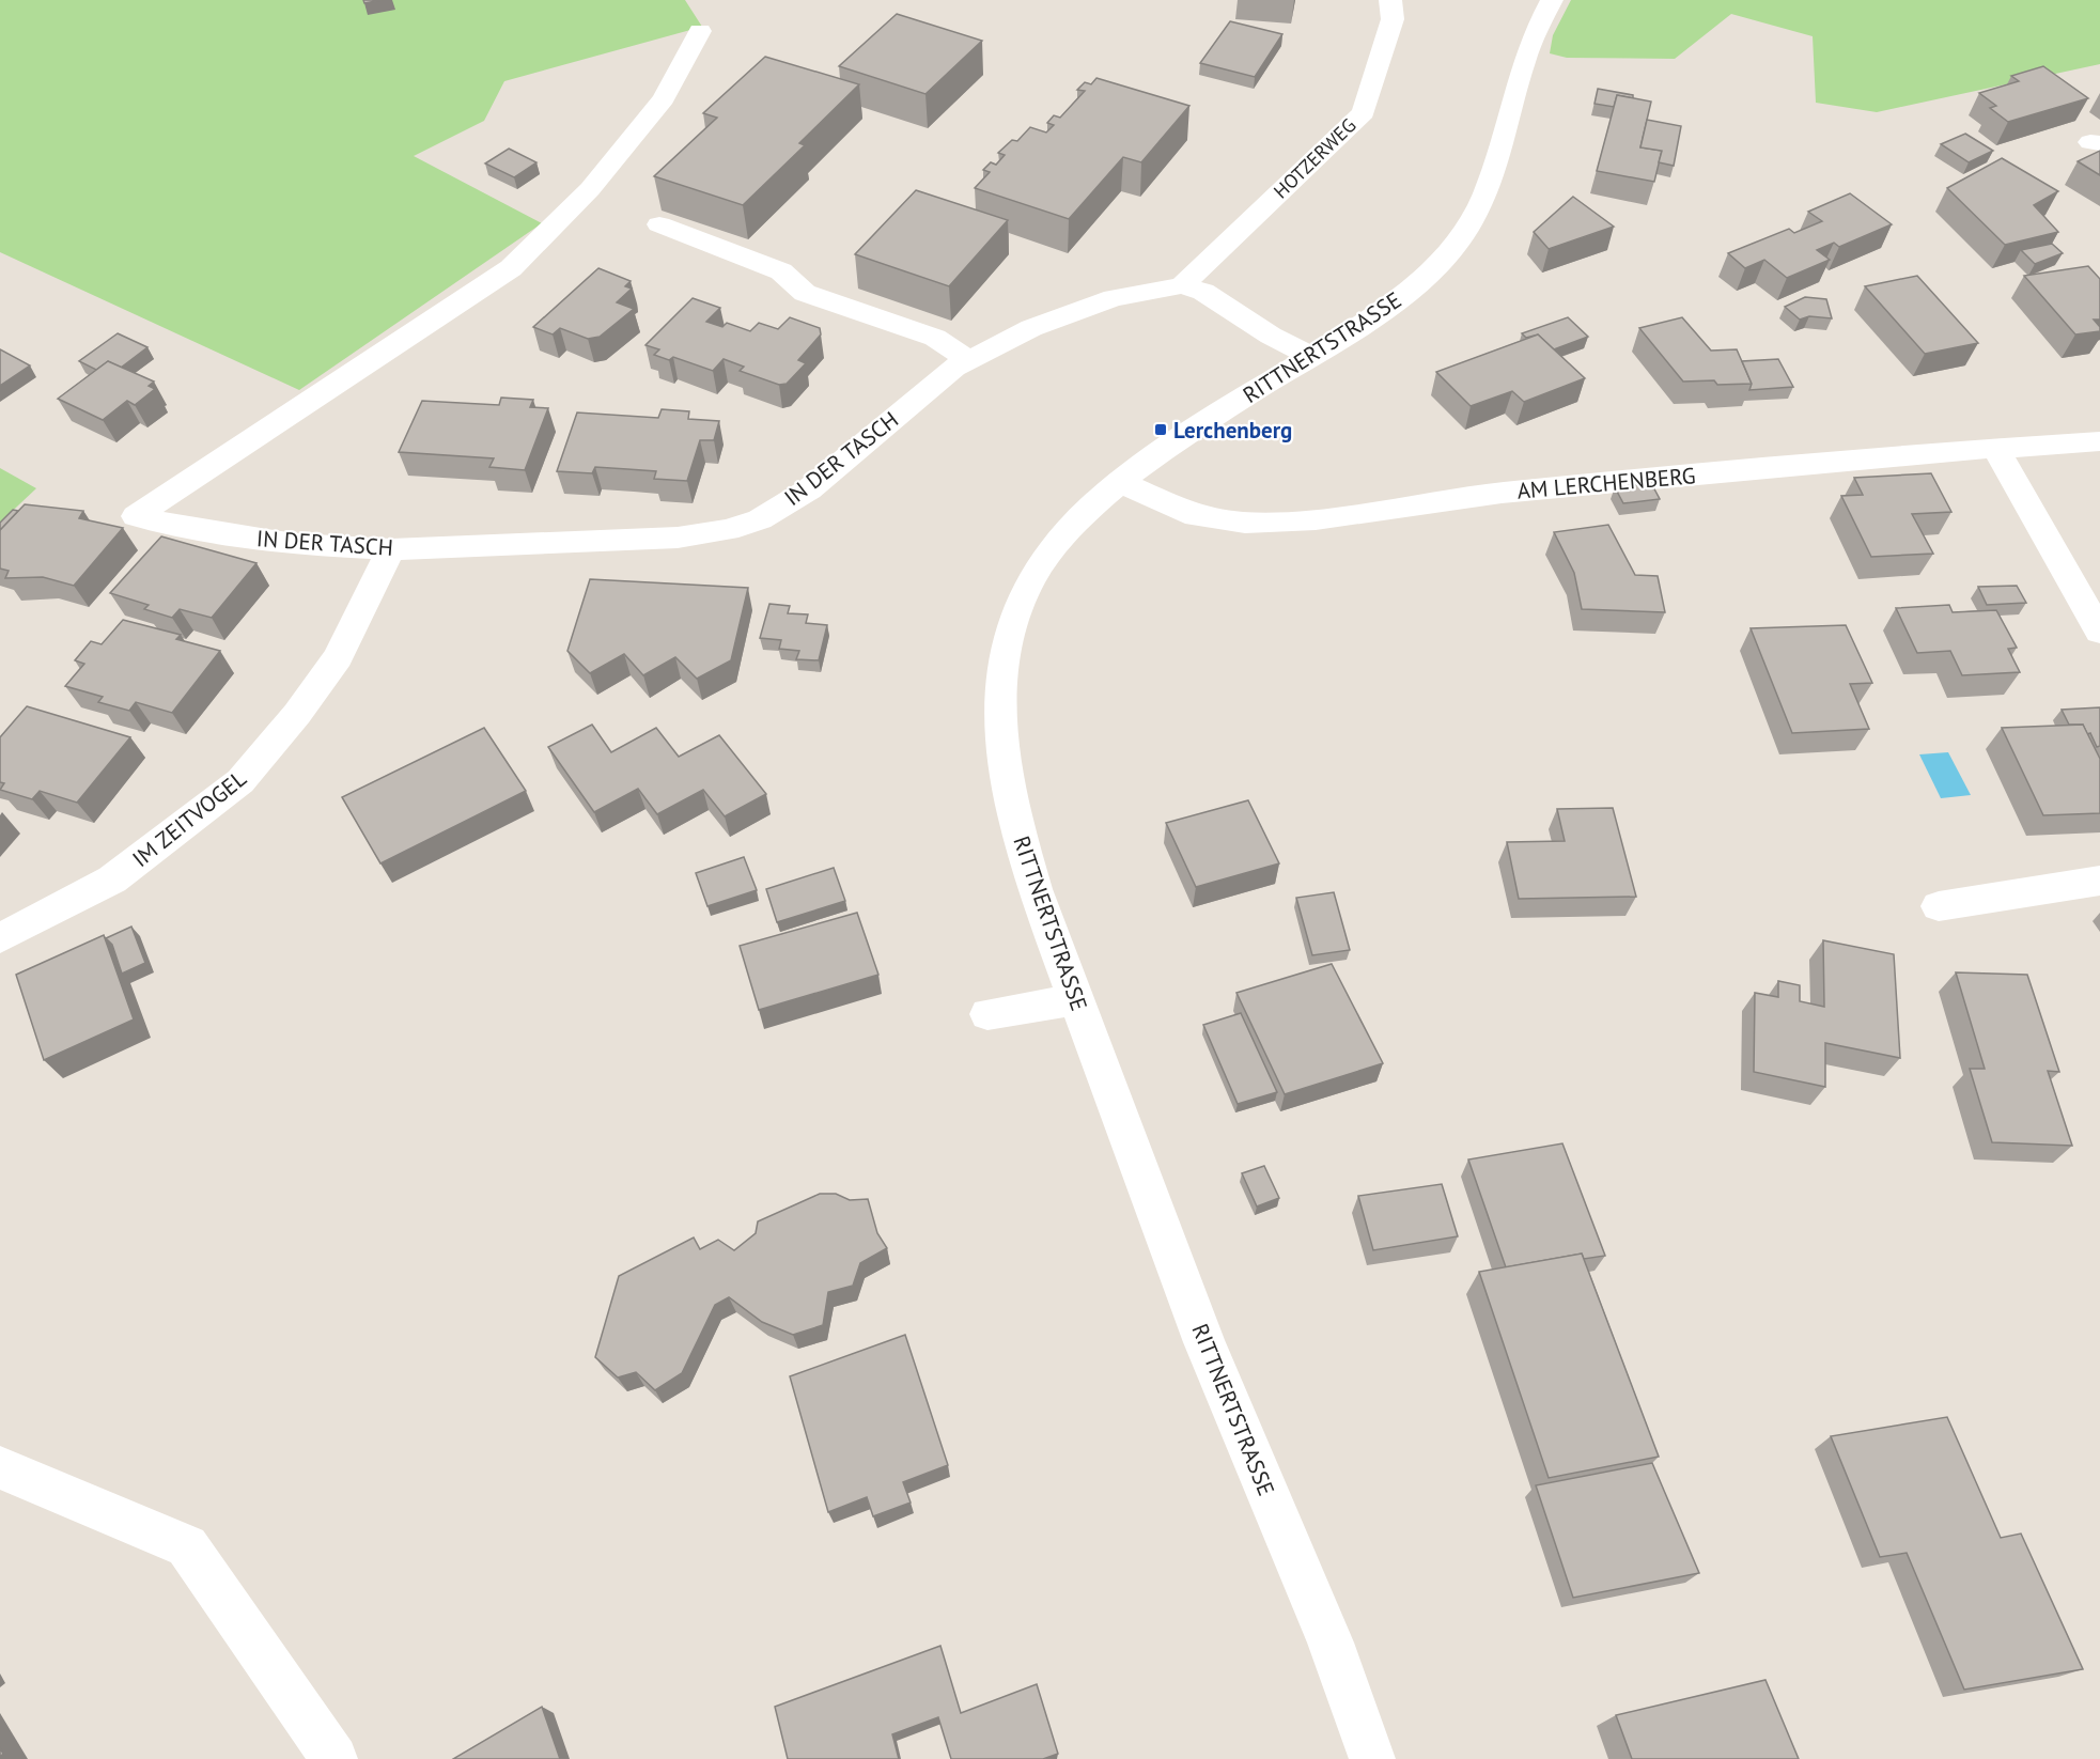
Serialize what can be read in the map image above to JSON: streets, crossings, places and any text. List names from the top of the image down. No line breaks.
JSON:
{"streets":{"street":["HOTZERWEG","RITTNERTSTRASSE","IN DER TASCH","AM LERCHENBERG","IM ZEITVOGEL"]},"crossings":[["HOTZERWEG","IN DER TASCH"],["RITTNERTSTRASSE","AM LERCHENBERG"],["IN DER TASCH","IM ZEITVOGEL"]],"places":{"transit":["Lerchenberg"]}}
